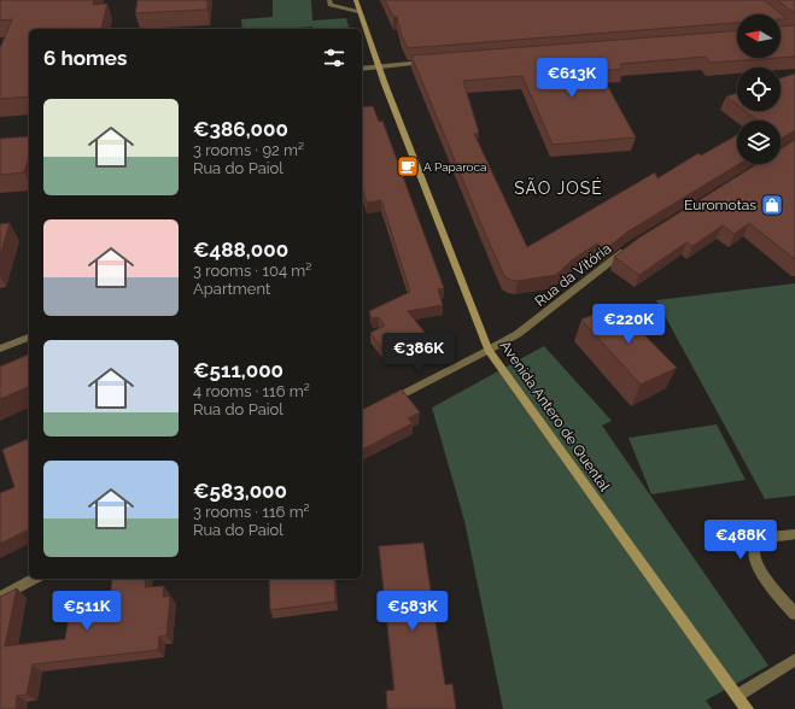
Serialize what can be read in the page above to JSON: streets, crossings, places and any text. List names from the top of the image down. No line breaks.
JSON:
{"streets":{"main road":["Avenida Antero de Quental"],"street":["Rua da Vitória"]},"crossings":[["Rua da Vitória","Avenida Antero de Quental"]],"districts":["SÃO JOSÉ"],"places":{"cafe":["A Paparoca"],"shop":["Euromotas"]},"north":"left","page":{"heading":"6 homes","price":["€613K","€220K","€386K","€488K","€511K","€583K"],"list":[{"name":"€386,000","note":"3 rooms · 92 m² · Rua do Paiol"},{"name":"€488,000","note":"3 rooms · 104 m² · Apartment"},{"name":"€511,000","note":"4 rooms · 116 m² · Rua do Paiol"},{"name":"€583,000","note":"3 rooms · 116 m² · Rua do Paiol"}]}}
